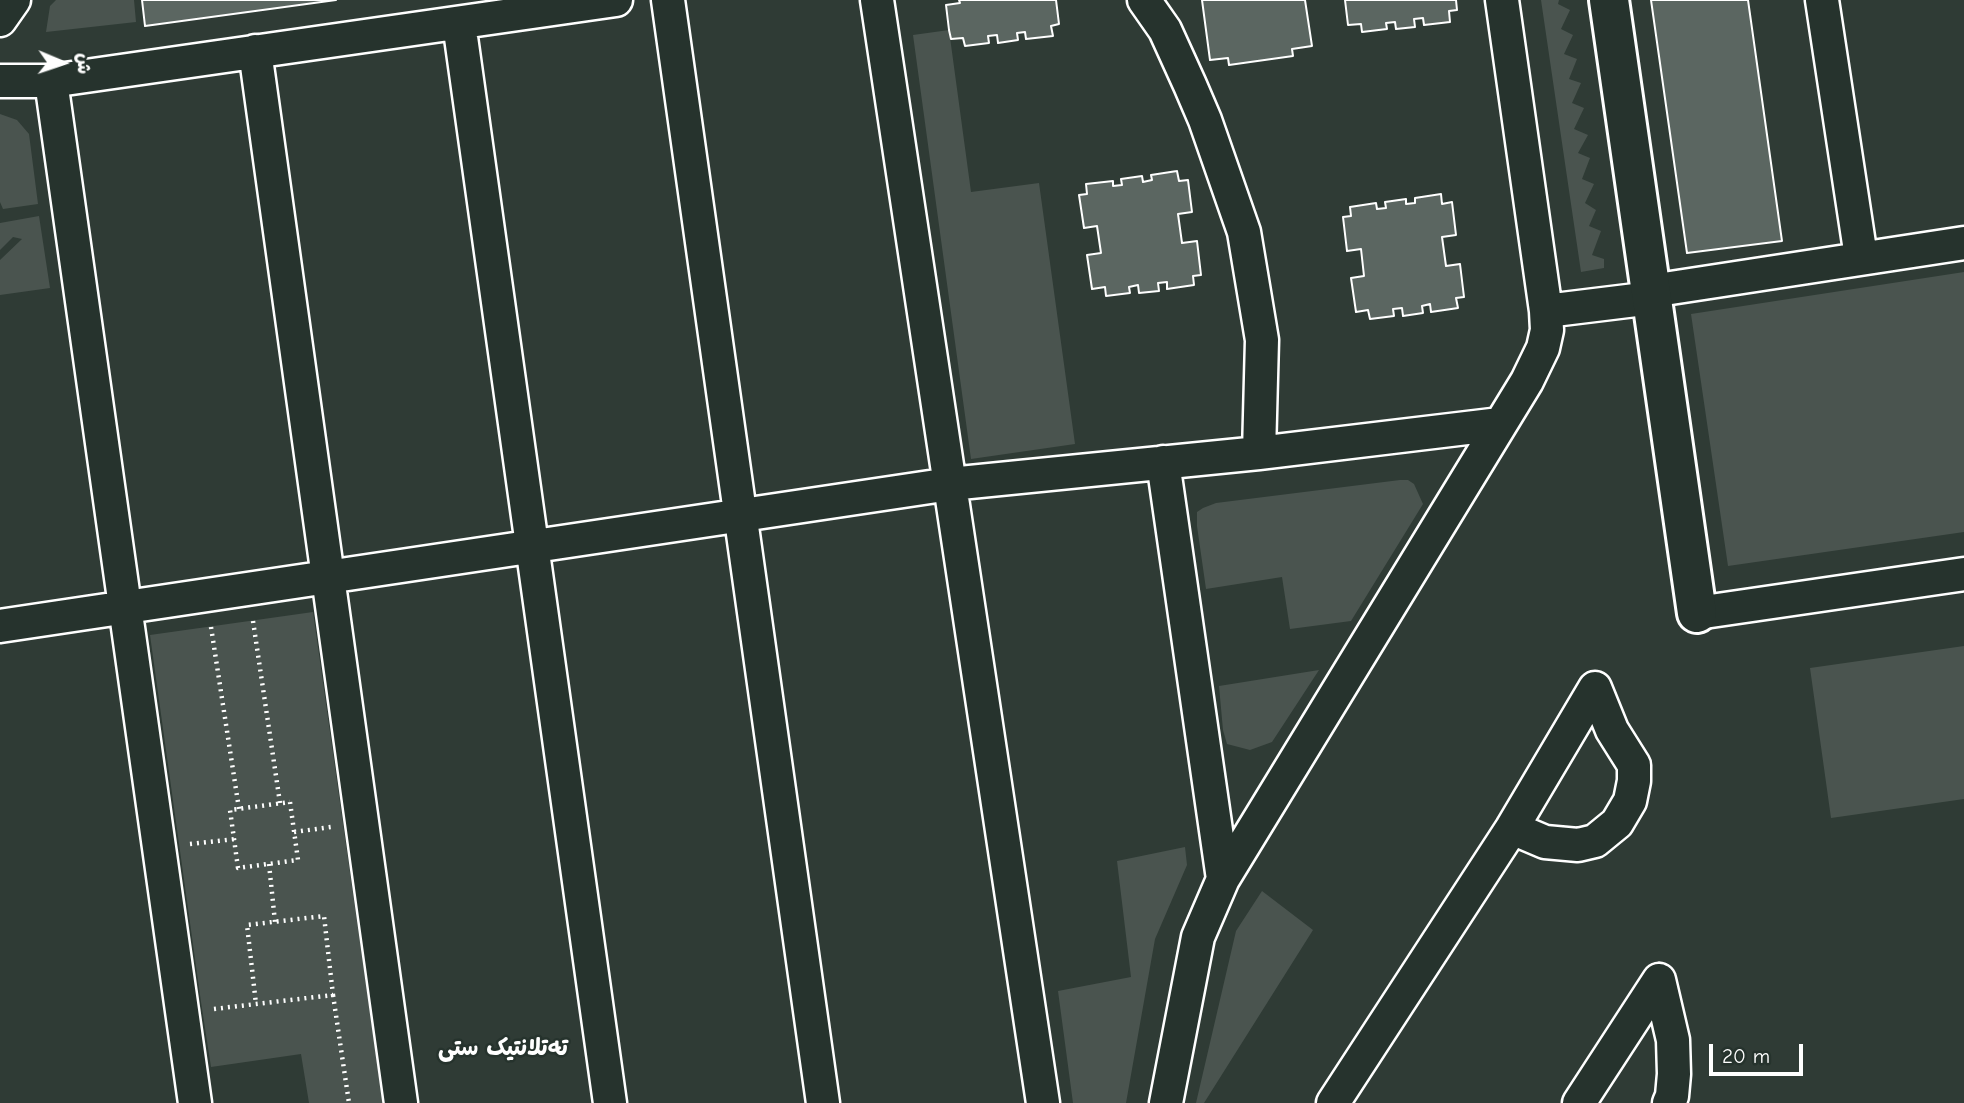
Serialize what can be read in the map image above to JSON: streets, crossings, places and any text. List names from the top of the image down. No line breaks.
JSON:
{"districts":["تەتلانتیک ستی"],"scale_bar":"20 m","north":"right"}
